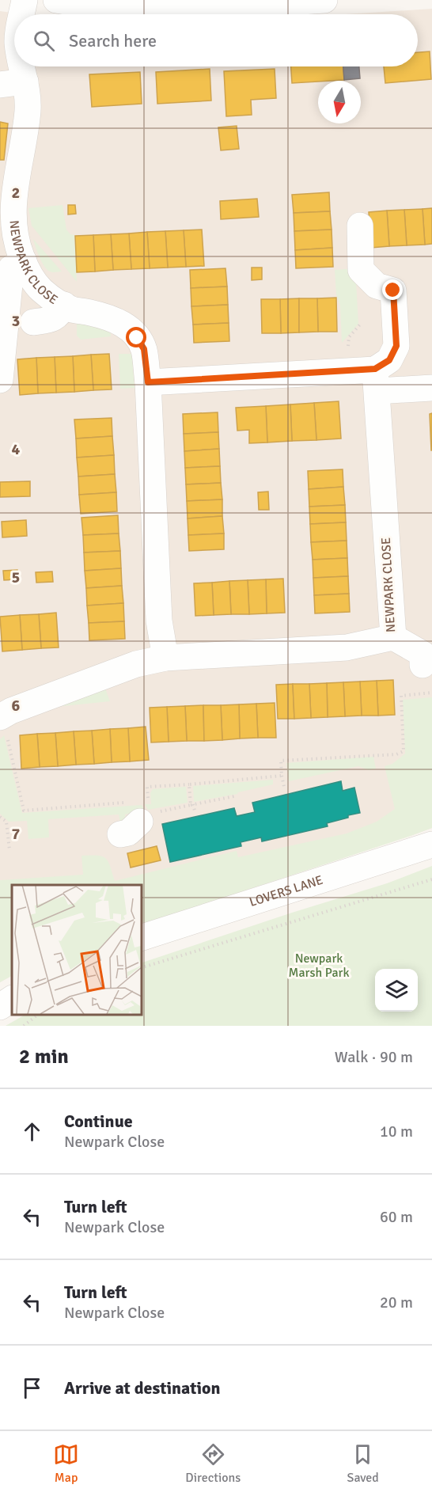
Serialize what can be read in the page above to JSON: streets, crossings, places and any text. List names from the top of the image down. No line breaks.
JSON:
{"streets":{"street":["NEWPARK CLOSE","LOVERS LANE"]},"parks":["Newpark Marsh Park"],"north":"bottom","page":{"search":"Search here","heading":["2 min","Walk · 90 m"],"list":[["Continue","Newpark Close","10 m"],["Turn left","Newpark Close","60 m"],["Turn left","Newpark Close","20 m"],"Arrive at destination"],"nav":["Map","Directions","Saved"]},"grid":{"rows":["2","3","4","5","6","7"]}}
